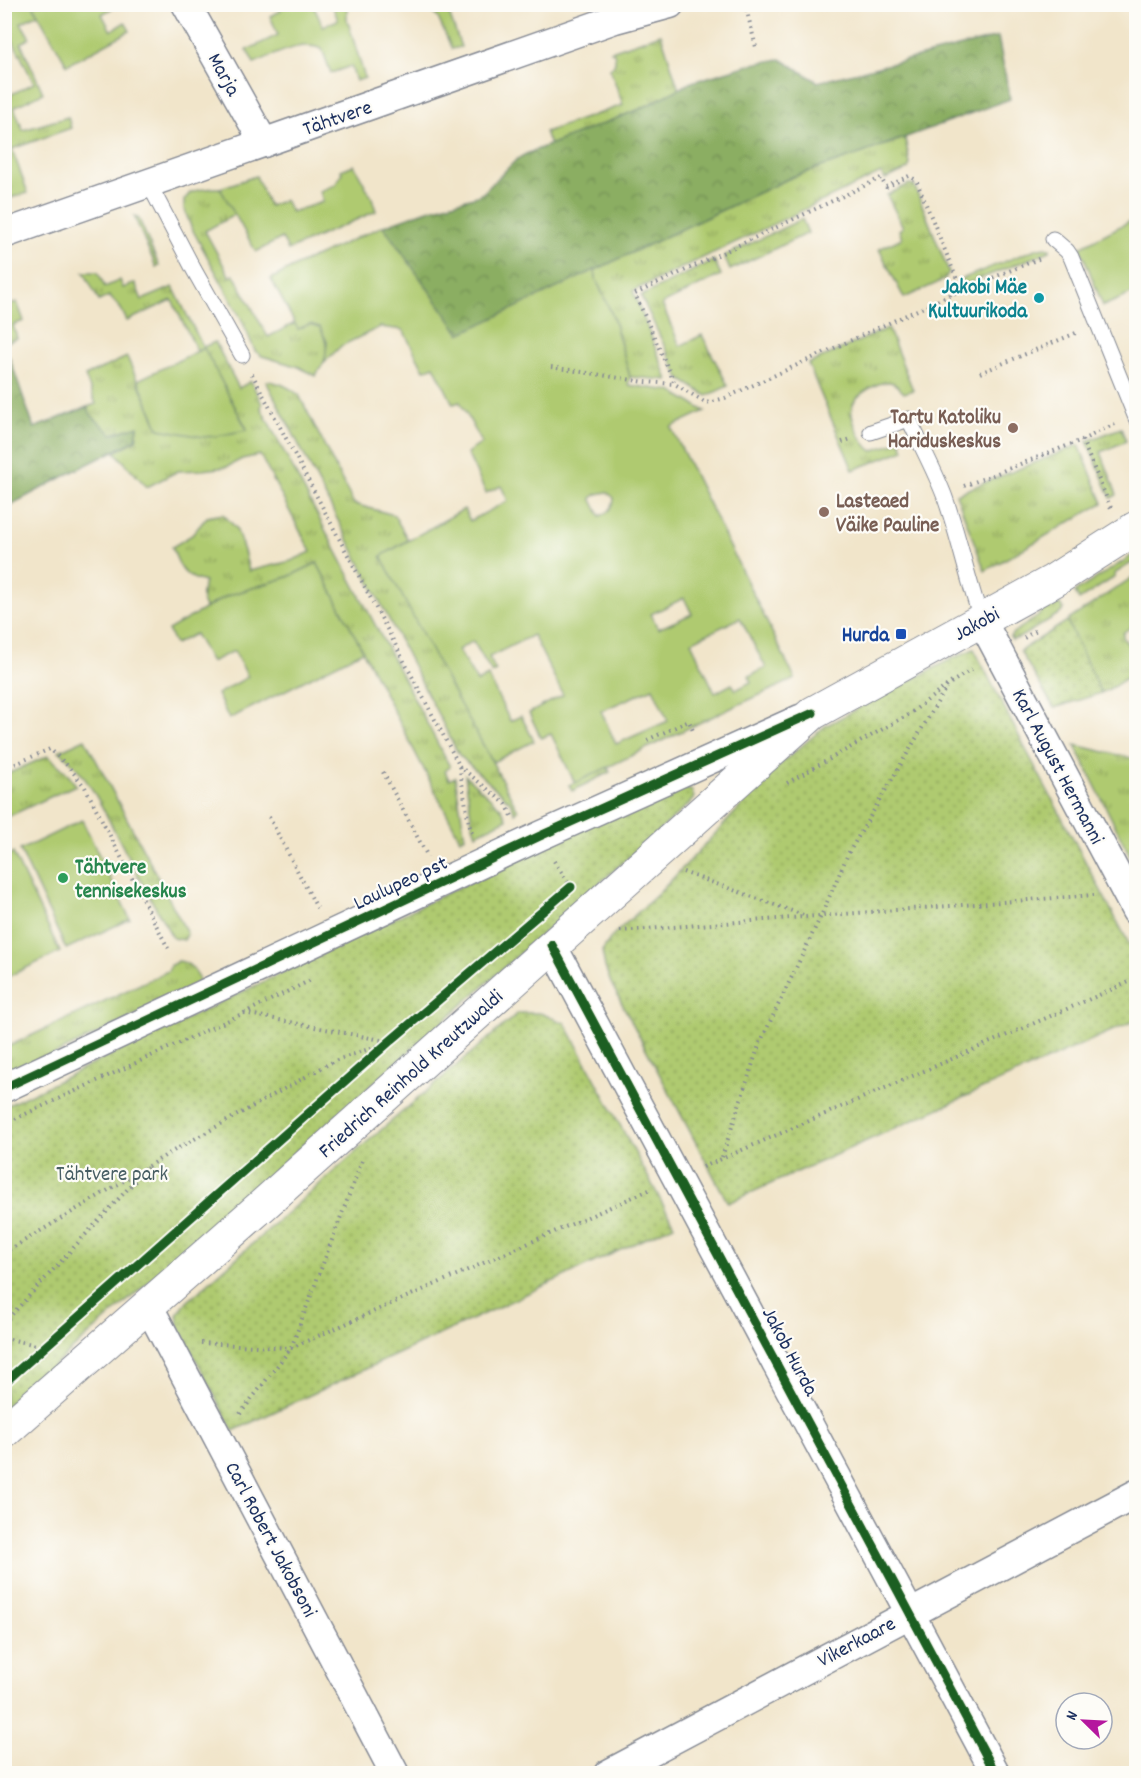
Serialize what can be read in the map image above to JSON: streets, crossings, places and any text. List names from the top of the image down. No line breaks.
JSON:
{"streets":{"main road":["Jakobi","Friedrich Reinhold Kreutzwaldi"],"street":["Marja","Tähtvere","Karl August Hermanni","Laulupeo pst","Jakob Hurda","Carl Robert Jakobsoni","Vikerkaare"]},"crossings":[["Marja","Tähtvere"],["Jakobi","Karl August Hermanni"],["Jakobi","Laulupeo pst"],["Jakobi","Friedrich Reinhold Kreutzwaldi"],["Laulupeo pst","Friedrich Reinhold Kreutzwaldi"],["Friedrich Reinhold Kreutzwaldi","Jakob Hurda"],["Friedrich Reinhold Kreutzwaldi","Carl Robert Jakobsoni"],["Jakob Hurda","Vikerkaare"]],"parks":["Tähtvere park"],"places":{"other":["Jakobi Mäe Kultuurikoda","Tartu Katoliku Hariduskeskus","Lasteaed Väike Pauline","Tähtvere tennisekeskus"],"transit":["Hurda"]},"north":"top left"}
